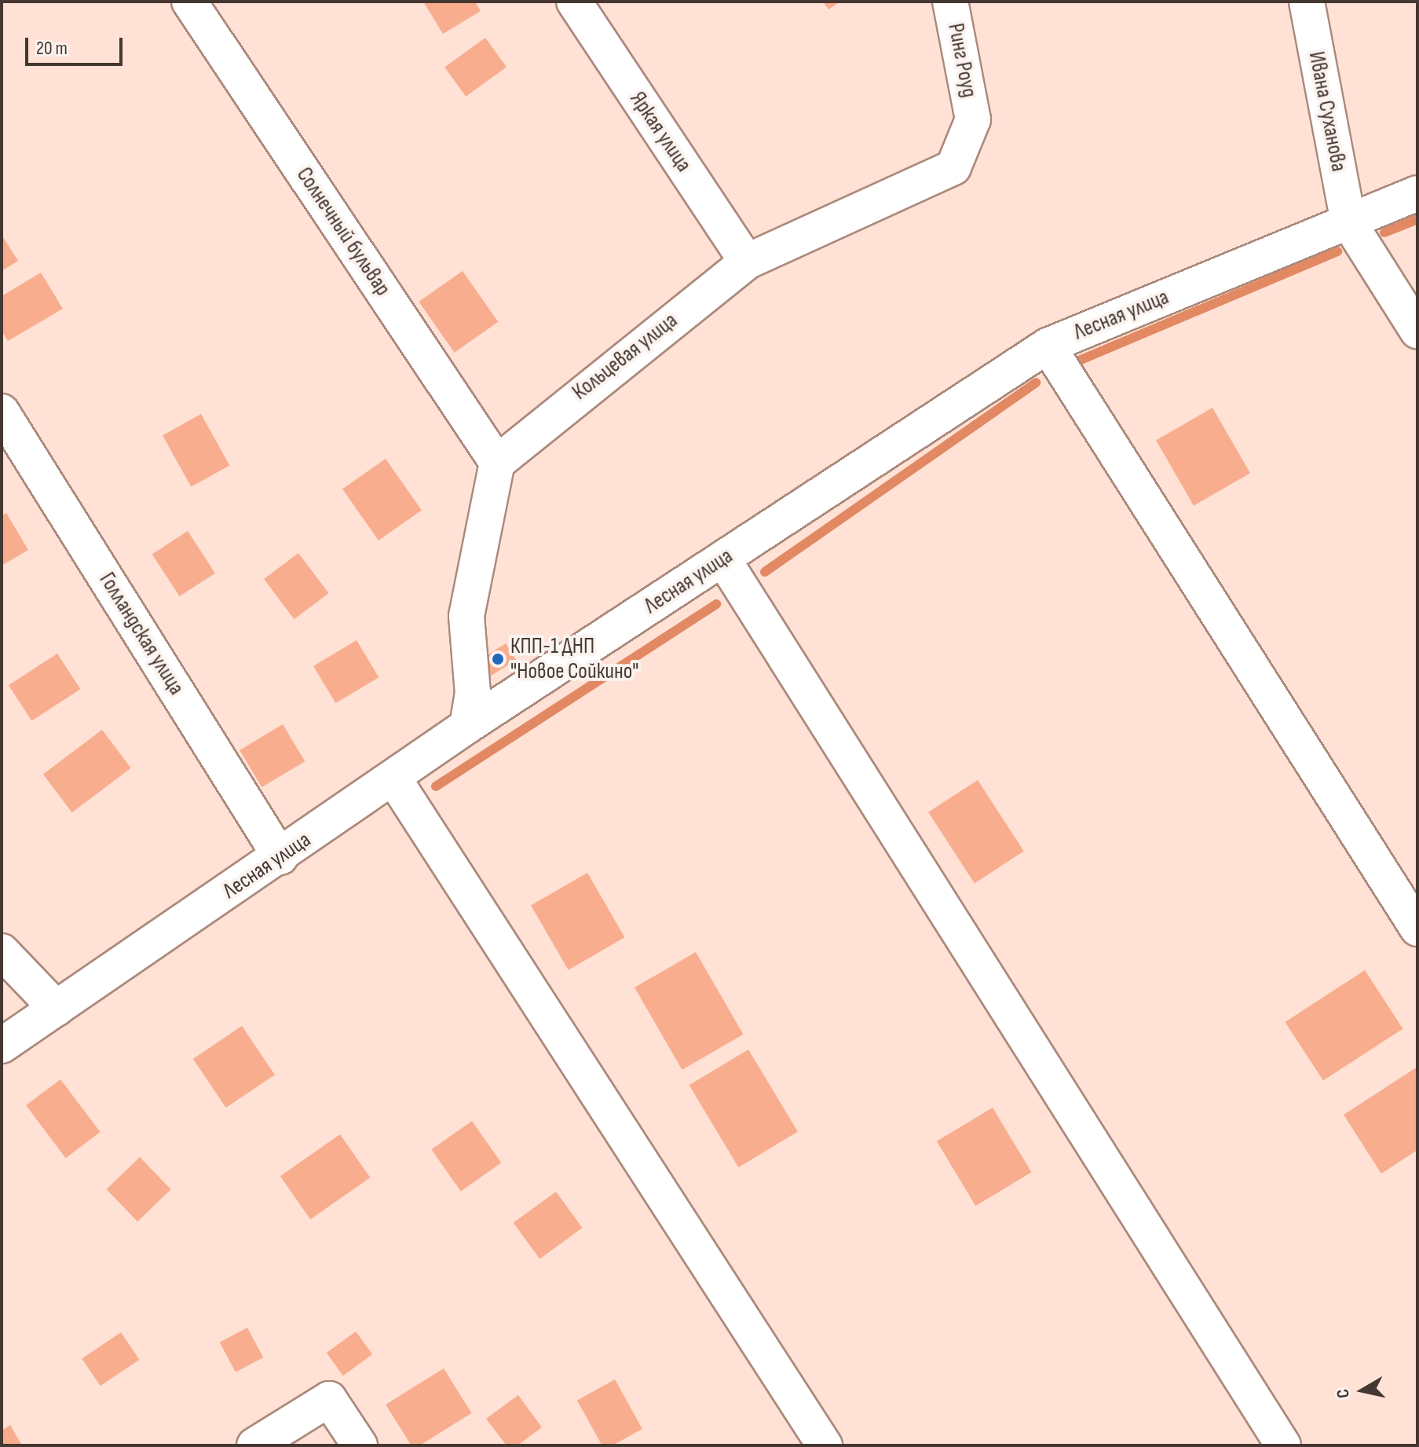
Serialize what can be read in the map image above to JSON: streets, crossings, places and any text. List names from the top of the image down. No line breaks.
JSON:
{"streets":{"street":["Ринг Роуд","Ивана Суханова","Яркая улица","Солнечный бульвар","Лесная улица","Кольцевая улица","Голландская улица"]},"crossings":[["Ринг Роуд","Кольцевая улица"],["Ивана Суханова","Лесная улица"],["Яркая улица","Кольцевая улица"],["Солнечный бульвар","Кольцевая улица"],["Лесная улица","Голландская улица"]],"places":["КПП-1 ДНП \"Новое Сойкино\""],"scale_bar":"20 m","north":"left"}
